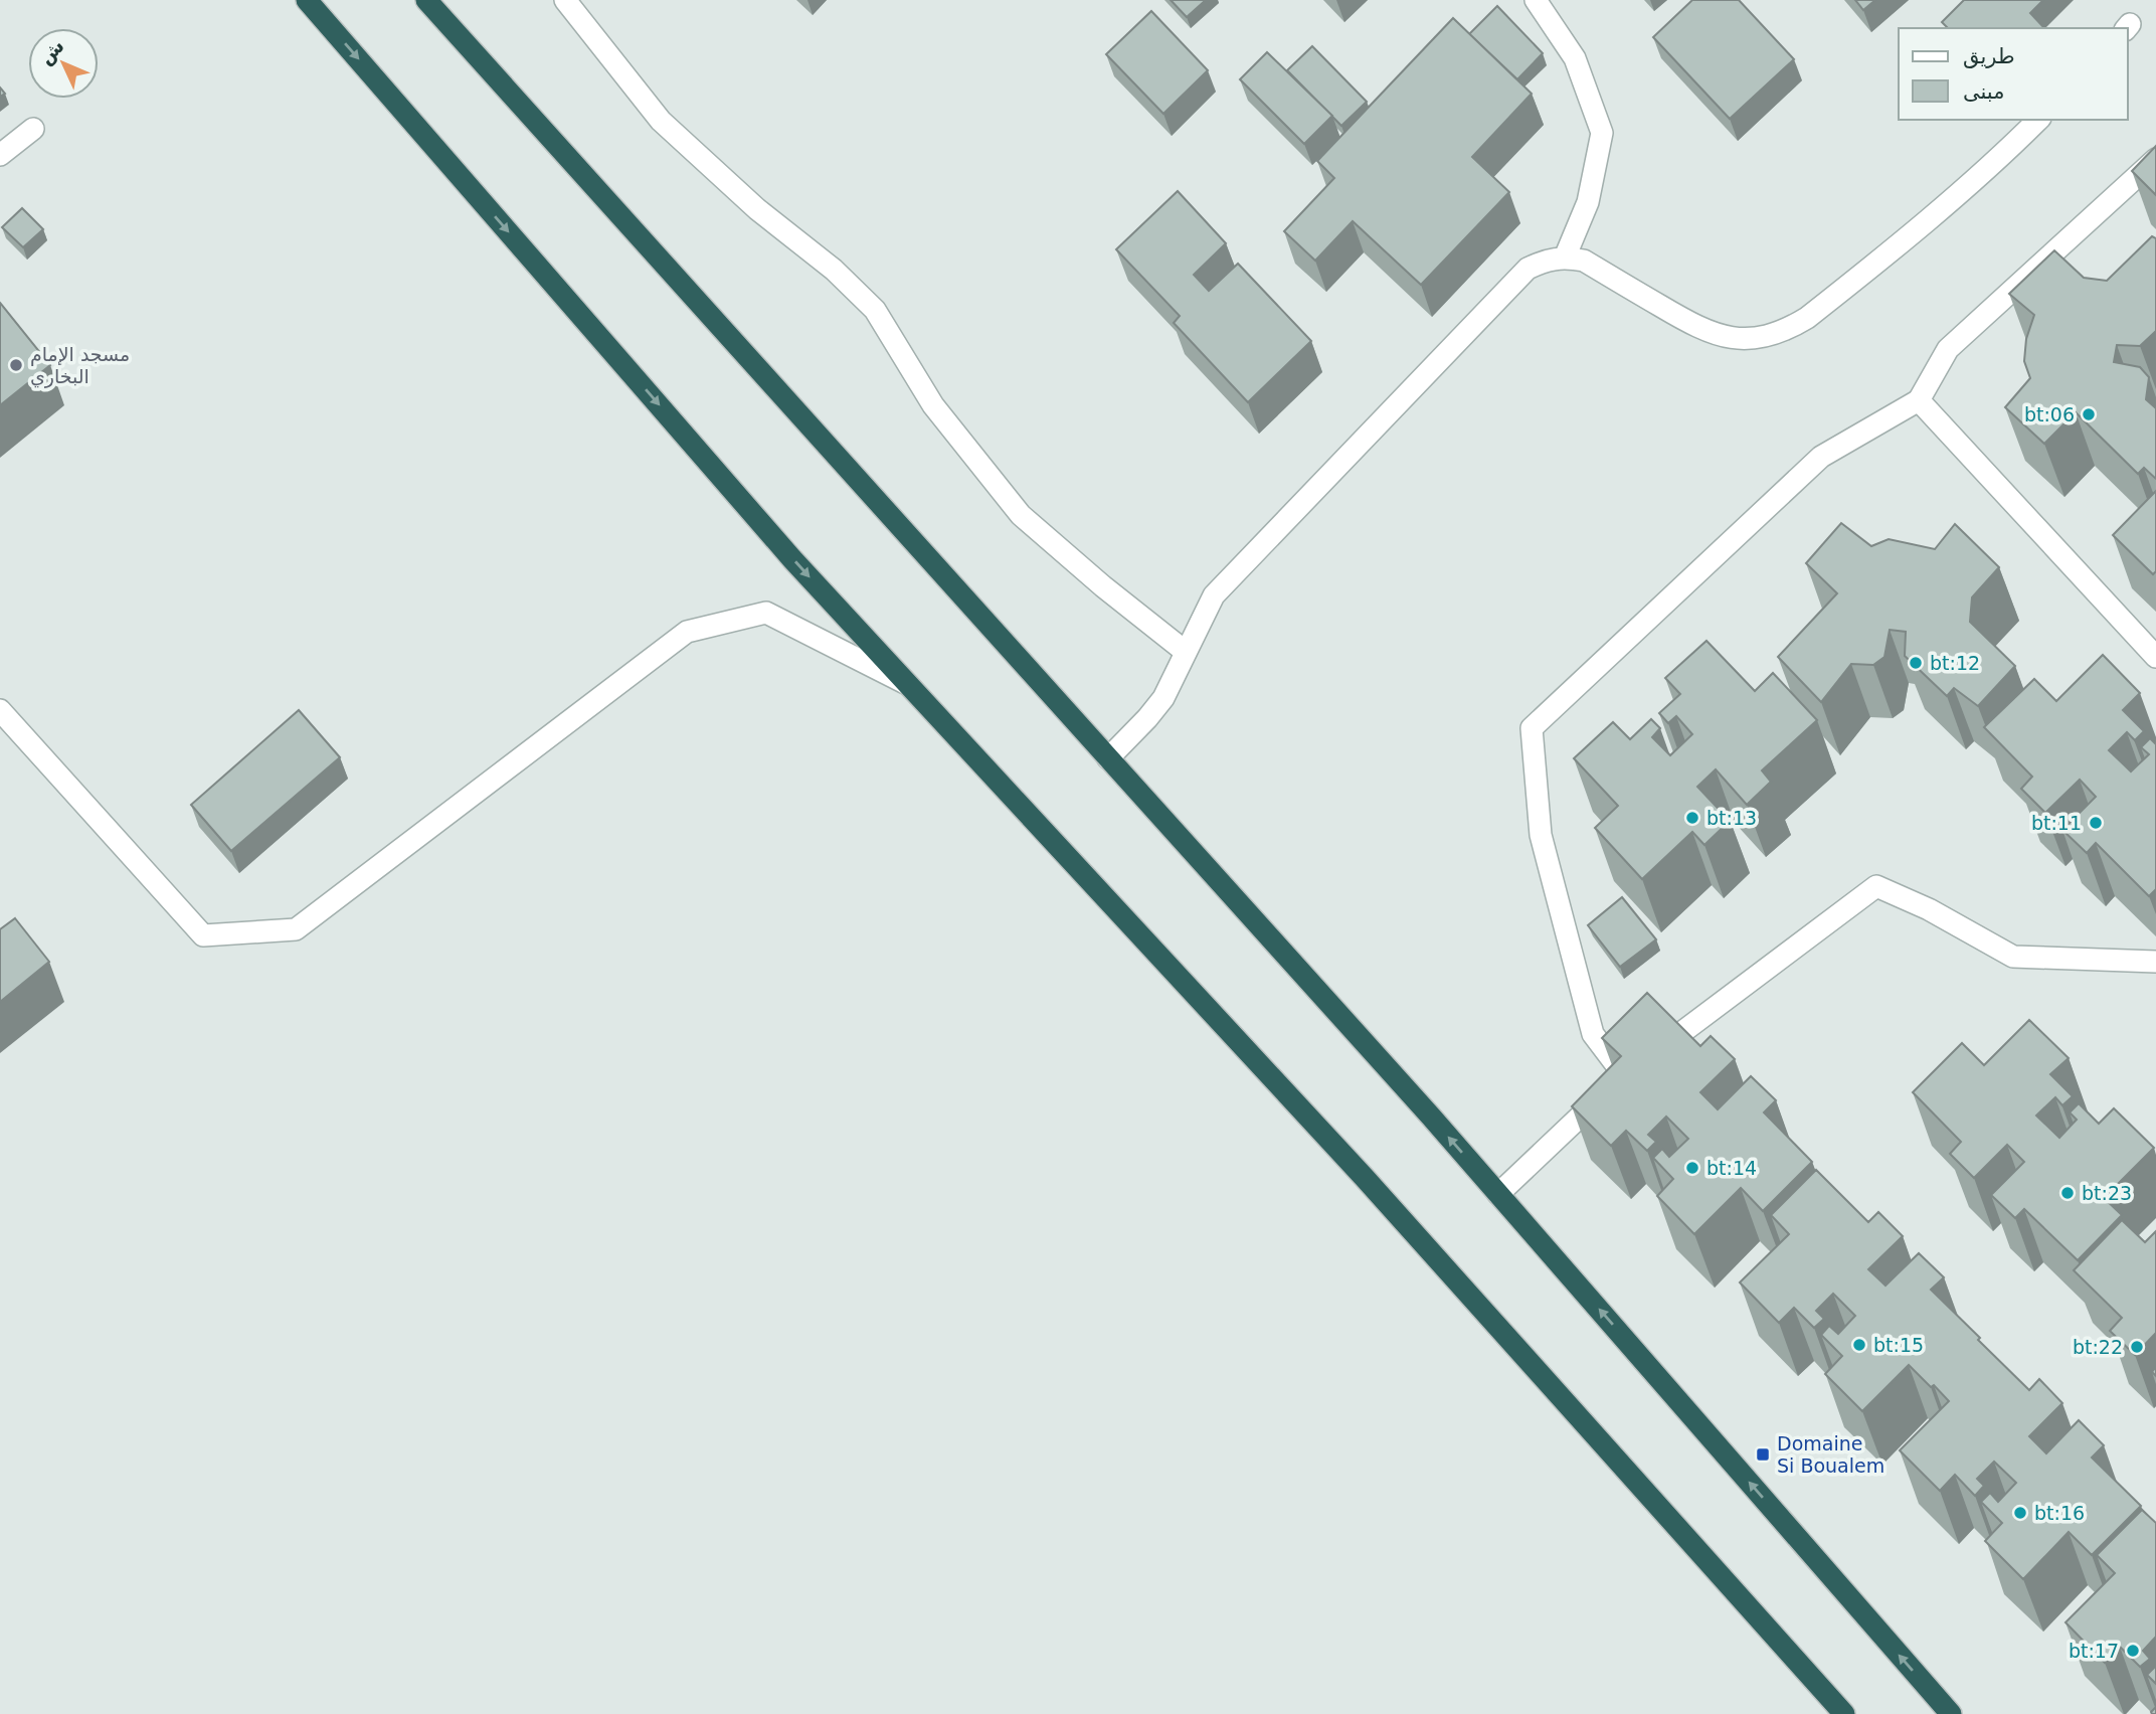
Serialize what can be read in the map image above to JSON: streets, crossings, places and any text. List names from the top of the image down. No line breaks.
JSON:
{"places":{"other":["مسجد الإمام البخاري","bt:06","bt:12","bt:13","bt:11","bt:14","bt:23","bt:15","bt:22","bt:16","bt:17"],"transit":["Domaine Si Boualem"]},"legend":["طريق","مبنى"],"north":"top left"}
